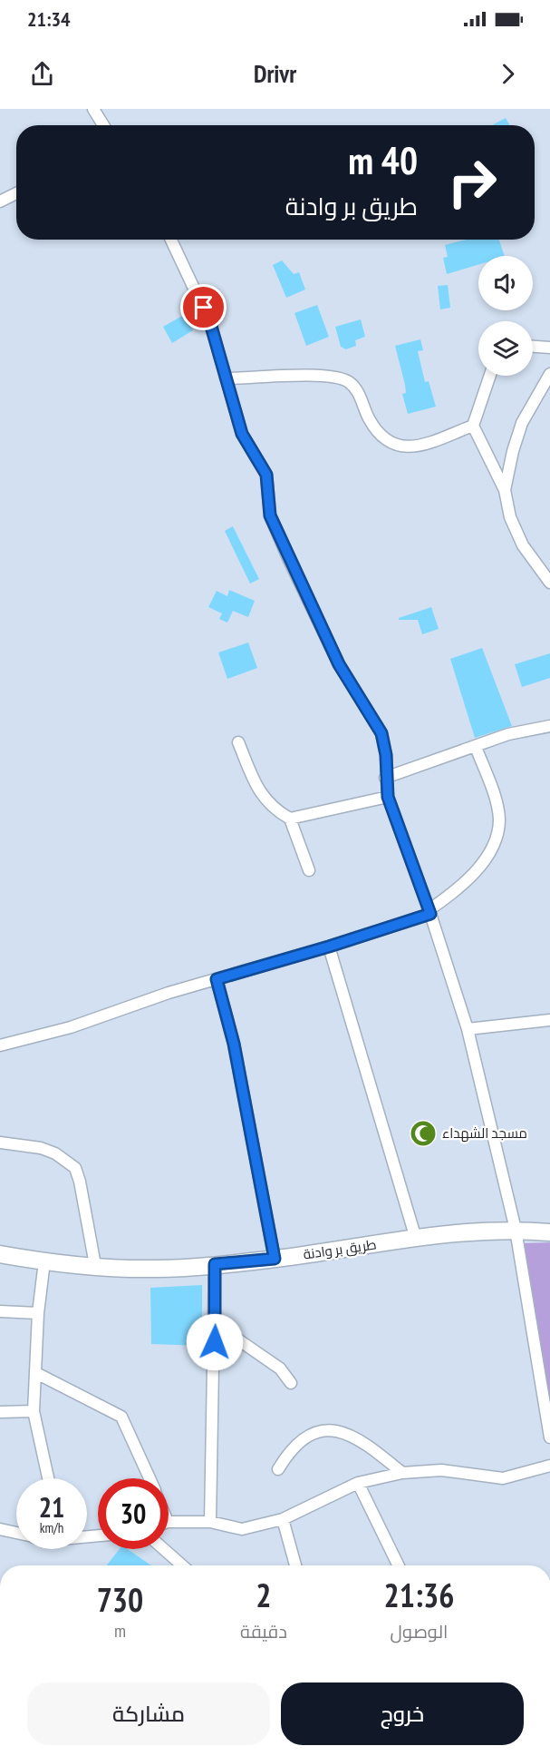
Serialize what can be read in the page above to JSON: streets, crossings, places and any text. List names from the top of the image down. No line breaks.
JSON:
{"streets":{"street":["طريق بر وادنة"]},"places":{"mosque":["مسجد الشهداء"]},"page":{"status":"21:34","header":"Drivr","turn":["40 m","طريق بر وادنة"],"speed":"21 km/h","limit":"30","eta":["21:36","الوصول","2","دقيقة","730","m"],"buttons":["خروج","مشاركة"]}}
